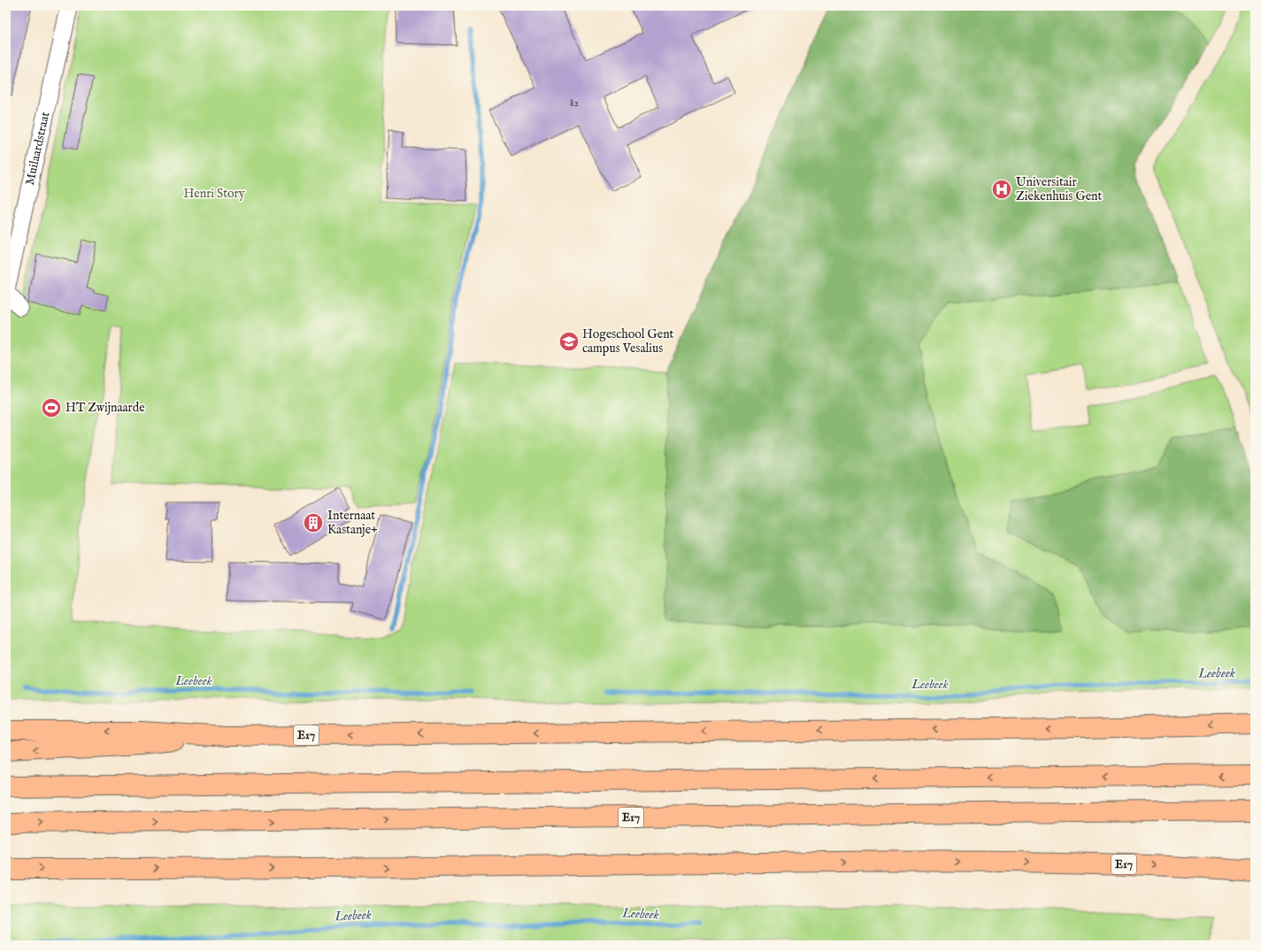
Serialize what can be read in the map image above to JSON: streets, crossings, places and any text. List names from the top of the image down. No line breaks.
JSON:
{"streets":{"highway":["E17"],"street":["Muilaardstraat"]},"water":["Leebeek"],"parks":["Henri Story"],"places":{"hospital":["Universitair Ziekenhuis Gent"],"school or university":["Hogeschool Gent campus Vesalius"],"sports":["HT Zwijnaarde"],"building":["Internaat Kastanje+"]},"house_numbers":["82"]}
